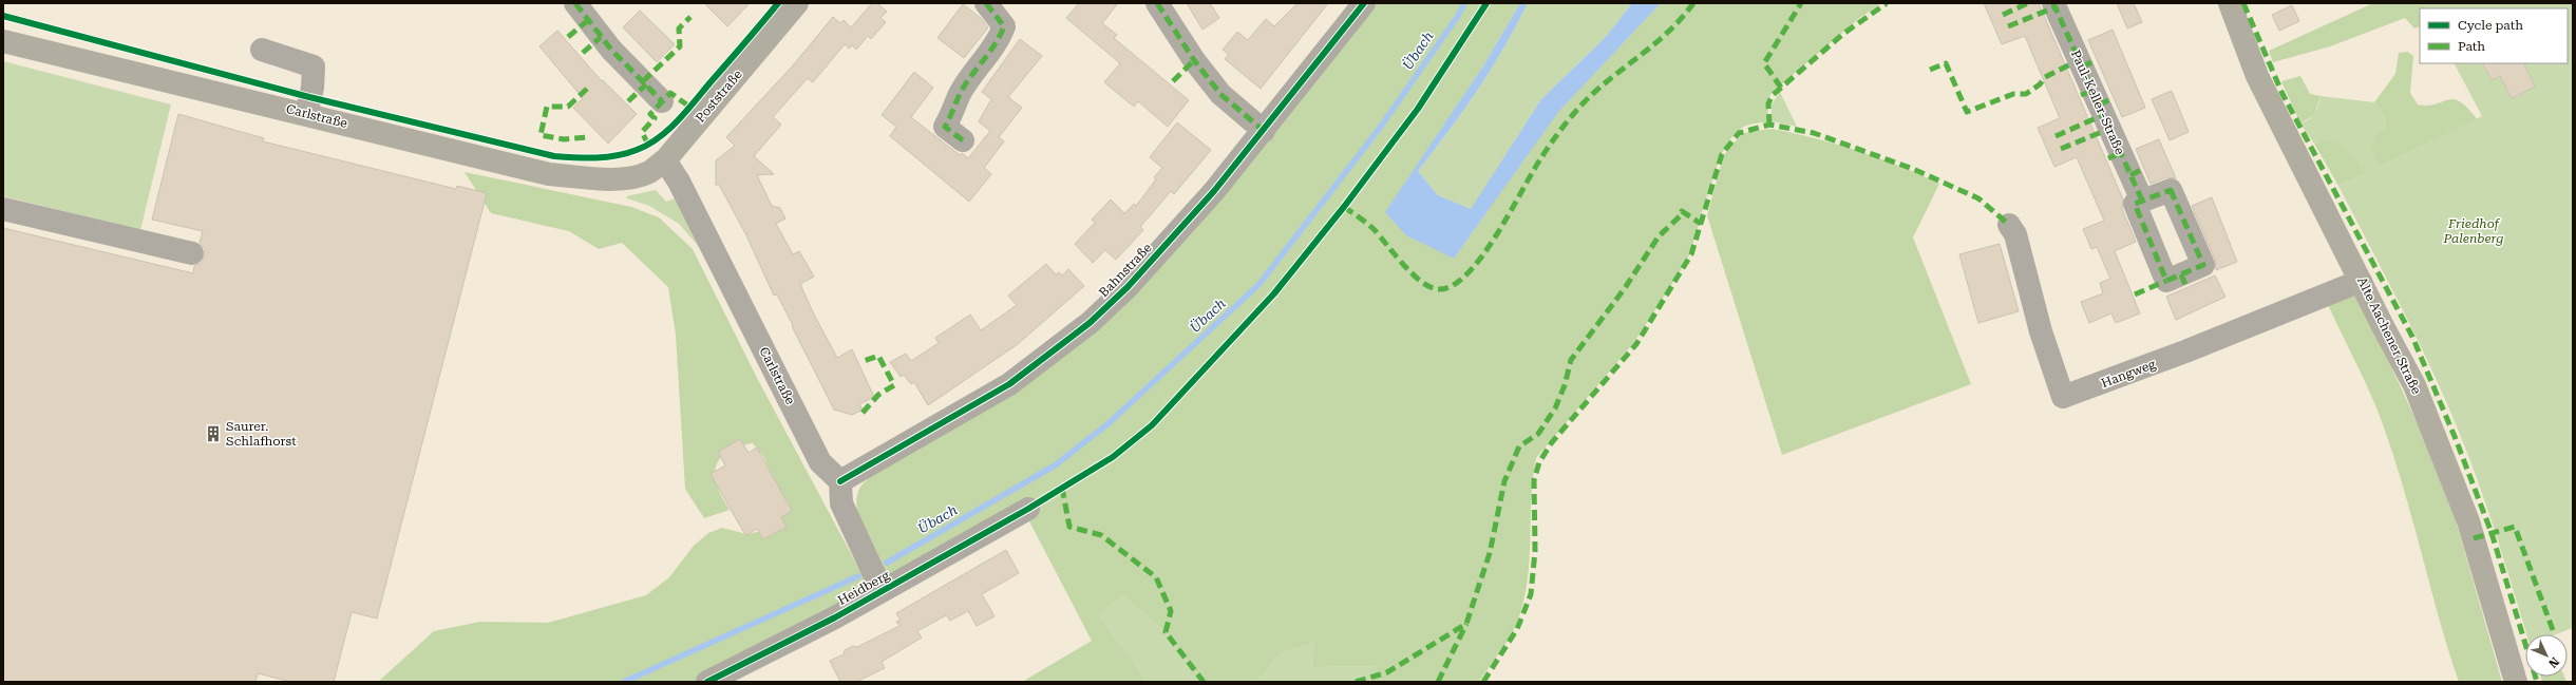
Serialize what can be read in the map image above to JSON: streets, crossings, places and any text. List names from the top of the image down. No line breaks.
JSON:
{"streets":{"main road":["Poststraße","Carlstraße","Alte Aachener Straße"],"street":["Paul-Keller-Straße","Bahnstraße","Hangweg","Heidberg"]},"crossings":[["Poststraße","Carlstraße"],["Carlstraße","Bahnstraße"],["Alte Aachener Straße","Hangweg"]],"water":["Übach"],"parks":["Friedhof Palenberg"],"places":{"building":["Saurer. Schlafhorst"]},"legend":["Cycle path","Path"],"north":"bottom right"}
